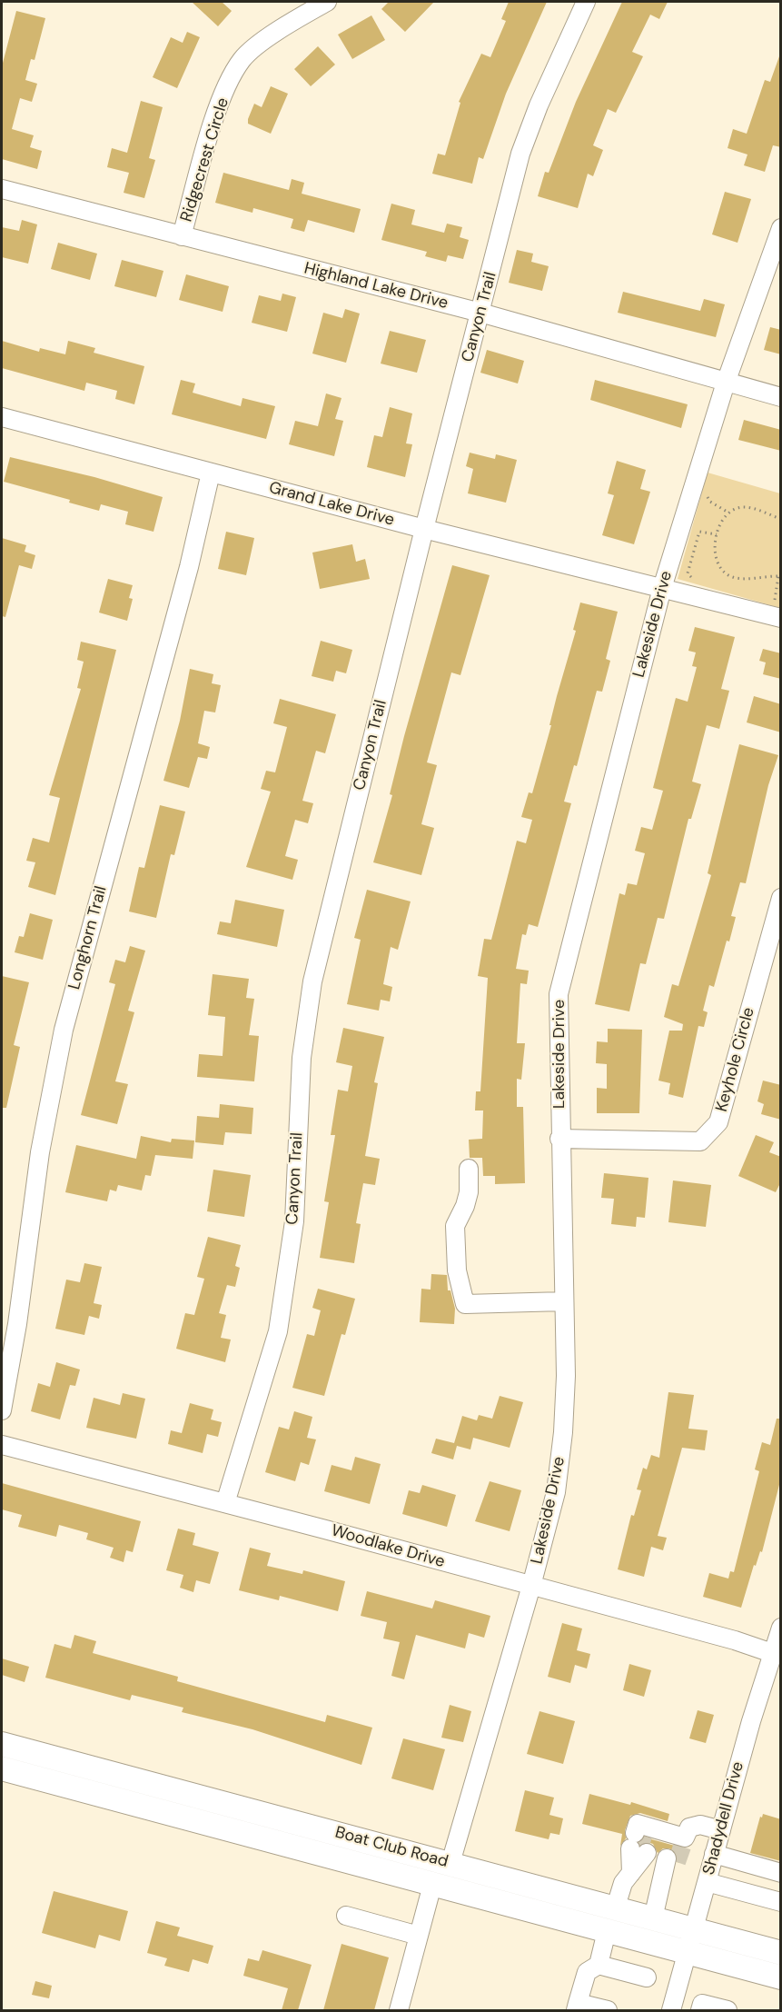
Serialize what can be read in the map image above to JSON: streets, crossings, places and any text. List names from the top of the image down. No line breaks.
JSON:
{"streets":{"main road":["Boat Club Road"],"street":["Ridgecrest Circle","Highland Lake Drive","Canyon Trail","Grand Lake Drive","Lakeside Drive","Longhorn Trail","Keyhole Circle","Woodlake Drive","Shadydell Drive"]},"crossings":[["Ridgecrest Circle","Highland Lake Drive"],["Highland Lake Drive","Canyon Trail"],["Highland Lake Drive","Lakeside Drive"],["Canyon Trail","Grand Lake Drive"],["Canyon Trail","Woodlake Drive"],["Grand Lake Drive","Lakeside Drive"],["Grand Lake Drive","Longhorn Trail"],["Lakeside Drive","Keyhole Circle"],["Lakeside Drive","Woodlake Drive"],["Lakeside Drive","Boat Club Road"],["Woodlake Drive","Shadydell Drive"],["Shadydell Drive","Boat Club Road"]]}
